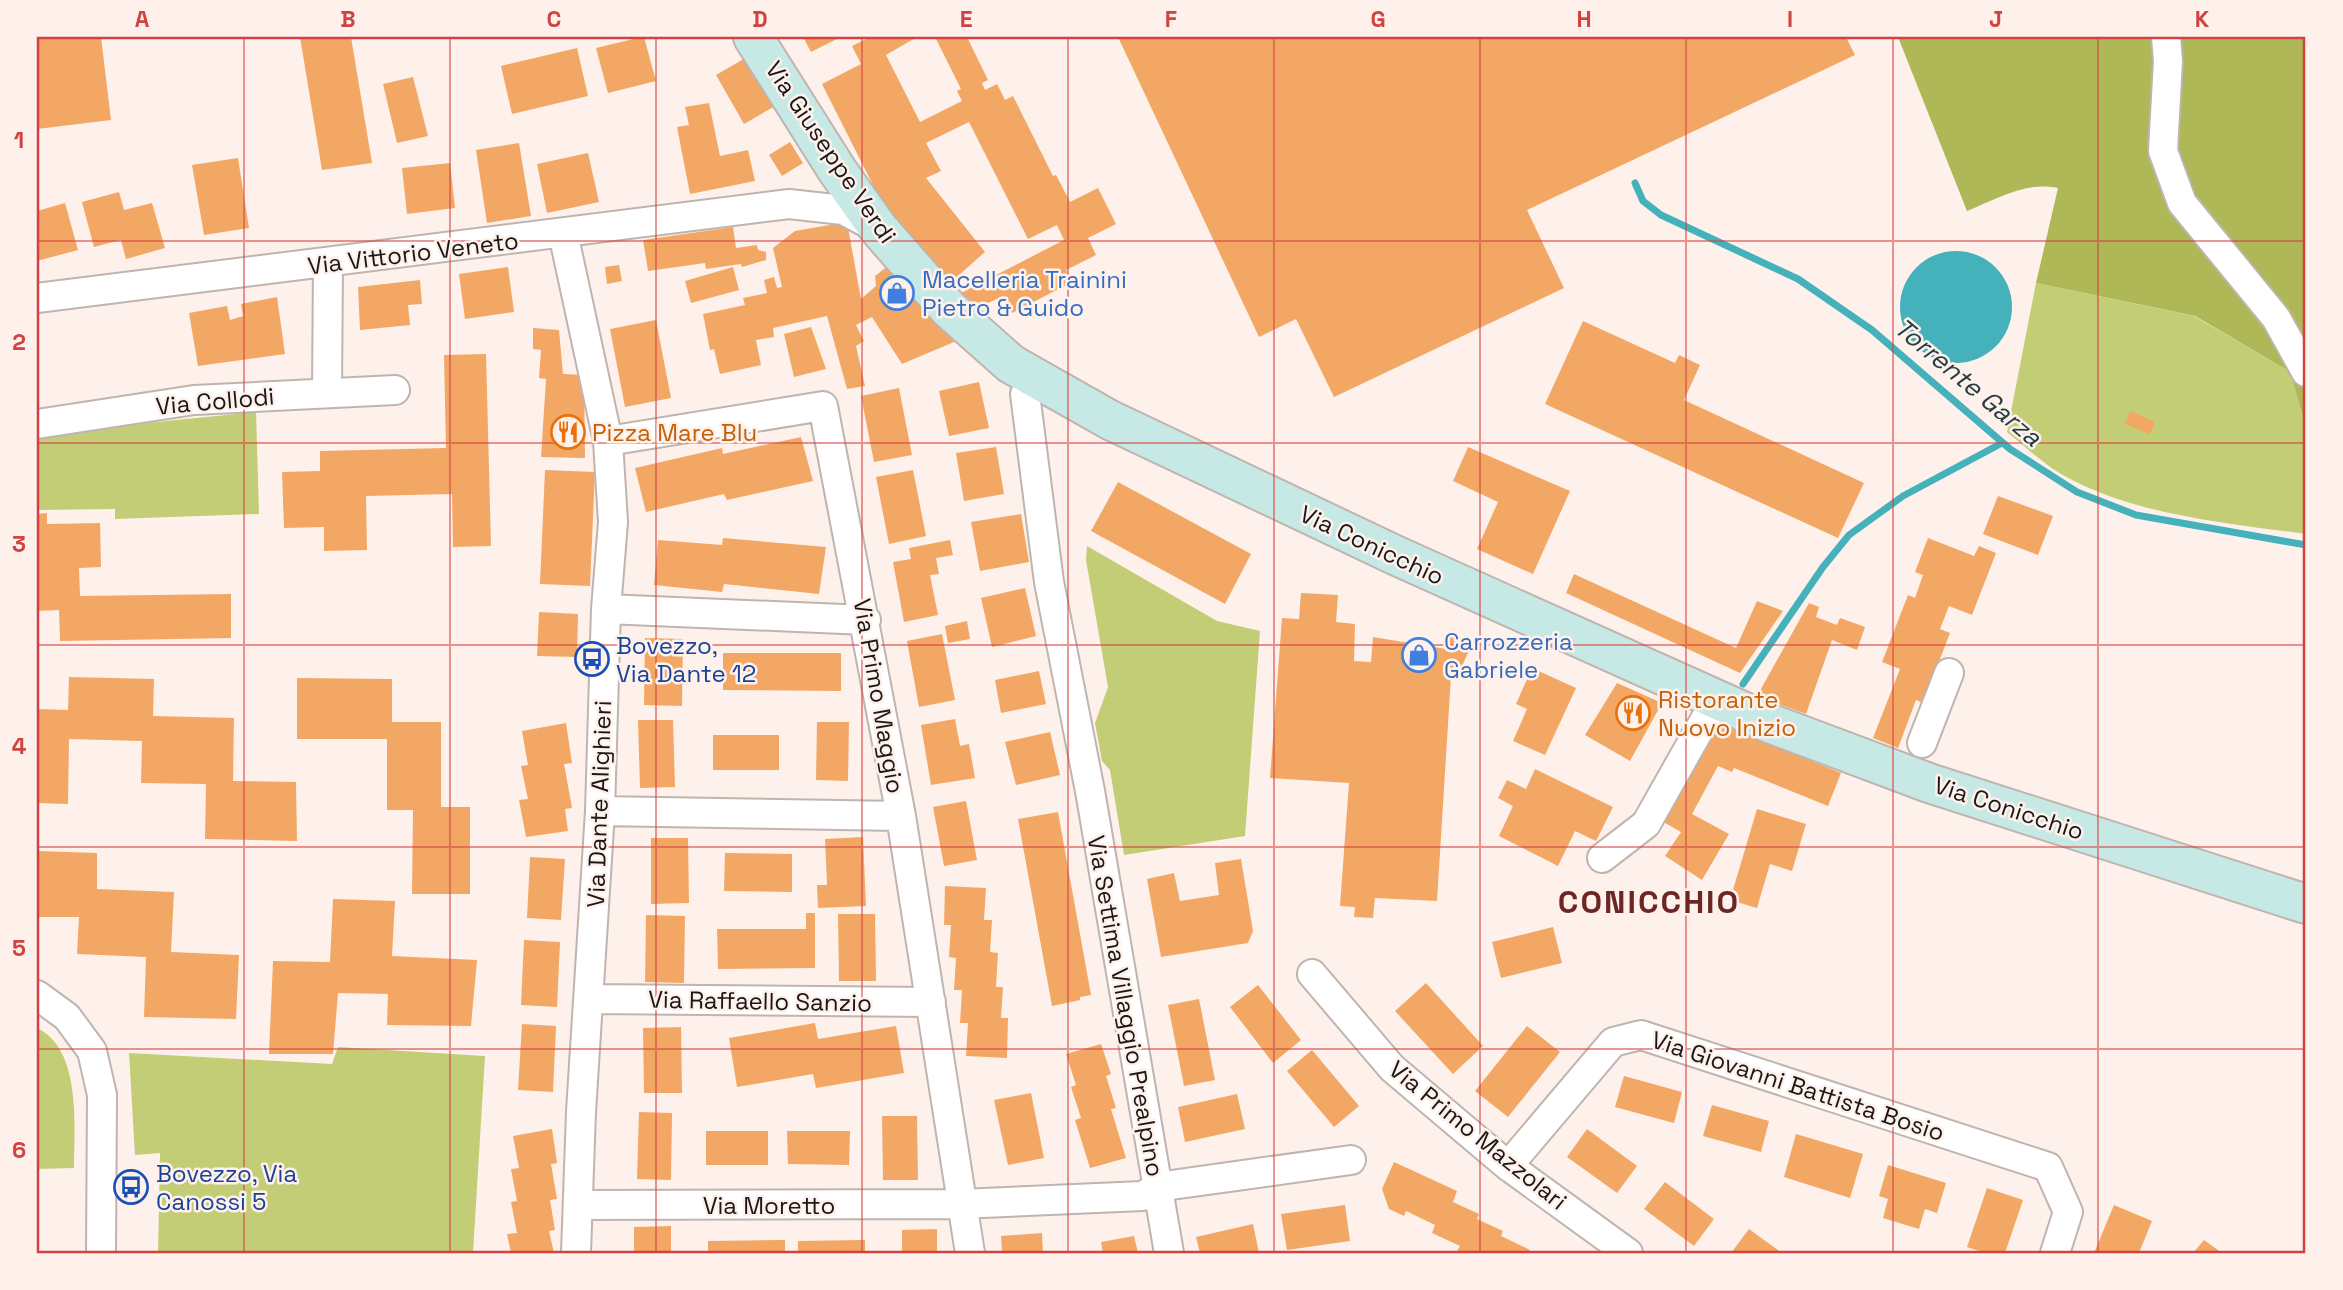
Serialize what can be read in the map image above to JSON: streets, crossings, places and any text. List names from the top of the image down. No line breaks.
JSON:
{"streets":{"main road":["Via Giuseppe Verdi","Via Conicchio"],"street":["Via Vittorio Veneto","Via Collodi","Via Primo Maggio","Via Dante Alighieri","Via Raffaello Sanzio","Via Settima Villaggio Prealpino","Via Giovanni Battista Bosio","Via Primo Mazzolari","Via Moretto"]},"crossings":[["Via Giuseppe Verdi","Via Vittorio Veneto"],["Via Giuseppe Verdi","Via Conicchio"],["Via Giuseppe Verdi","Via Settima Villaggio Prealpino"],["Via Vittorio Veneto","Via Dante Alighieri"],["Via Conicchio","Via Settima Villaggio Prealpino"],["Via Primo Maggio","Via Dante Alighieri"],["Via Primo Maggio","Via Raffaello Sanzio"],["Via Primo Maggio","Via Moretto"],["Via Dante Alighieri","Via Raffaello Sanzio"],["Via Dante Alighieri","Via Moretto"],["Via Giovanni Battista Bosio","Via Primo Mazzolari"]],"districts":["CONICCHIO"],"water":["Torrente Garza"],"places":{"shop":["Macelleria Trainini Pietro & Guido","Carrozzeria Gabriele"],"restaurant":["Pizza Mare Blu","Ristorante Nuovo Inizio"],"bus stop":["Bovezzo, Via Dante 12","Bovezzo, Via Canossi 5"]},"grid":{"columns":["A","B","C","D","E","F","G","H","I","J","K"],"rows":["1","2","3","4","5","6"]}}
